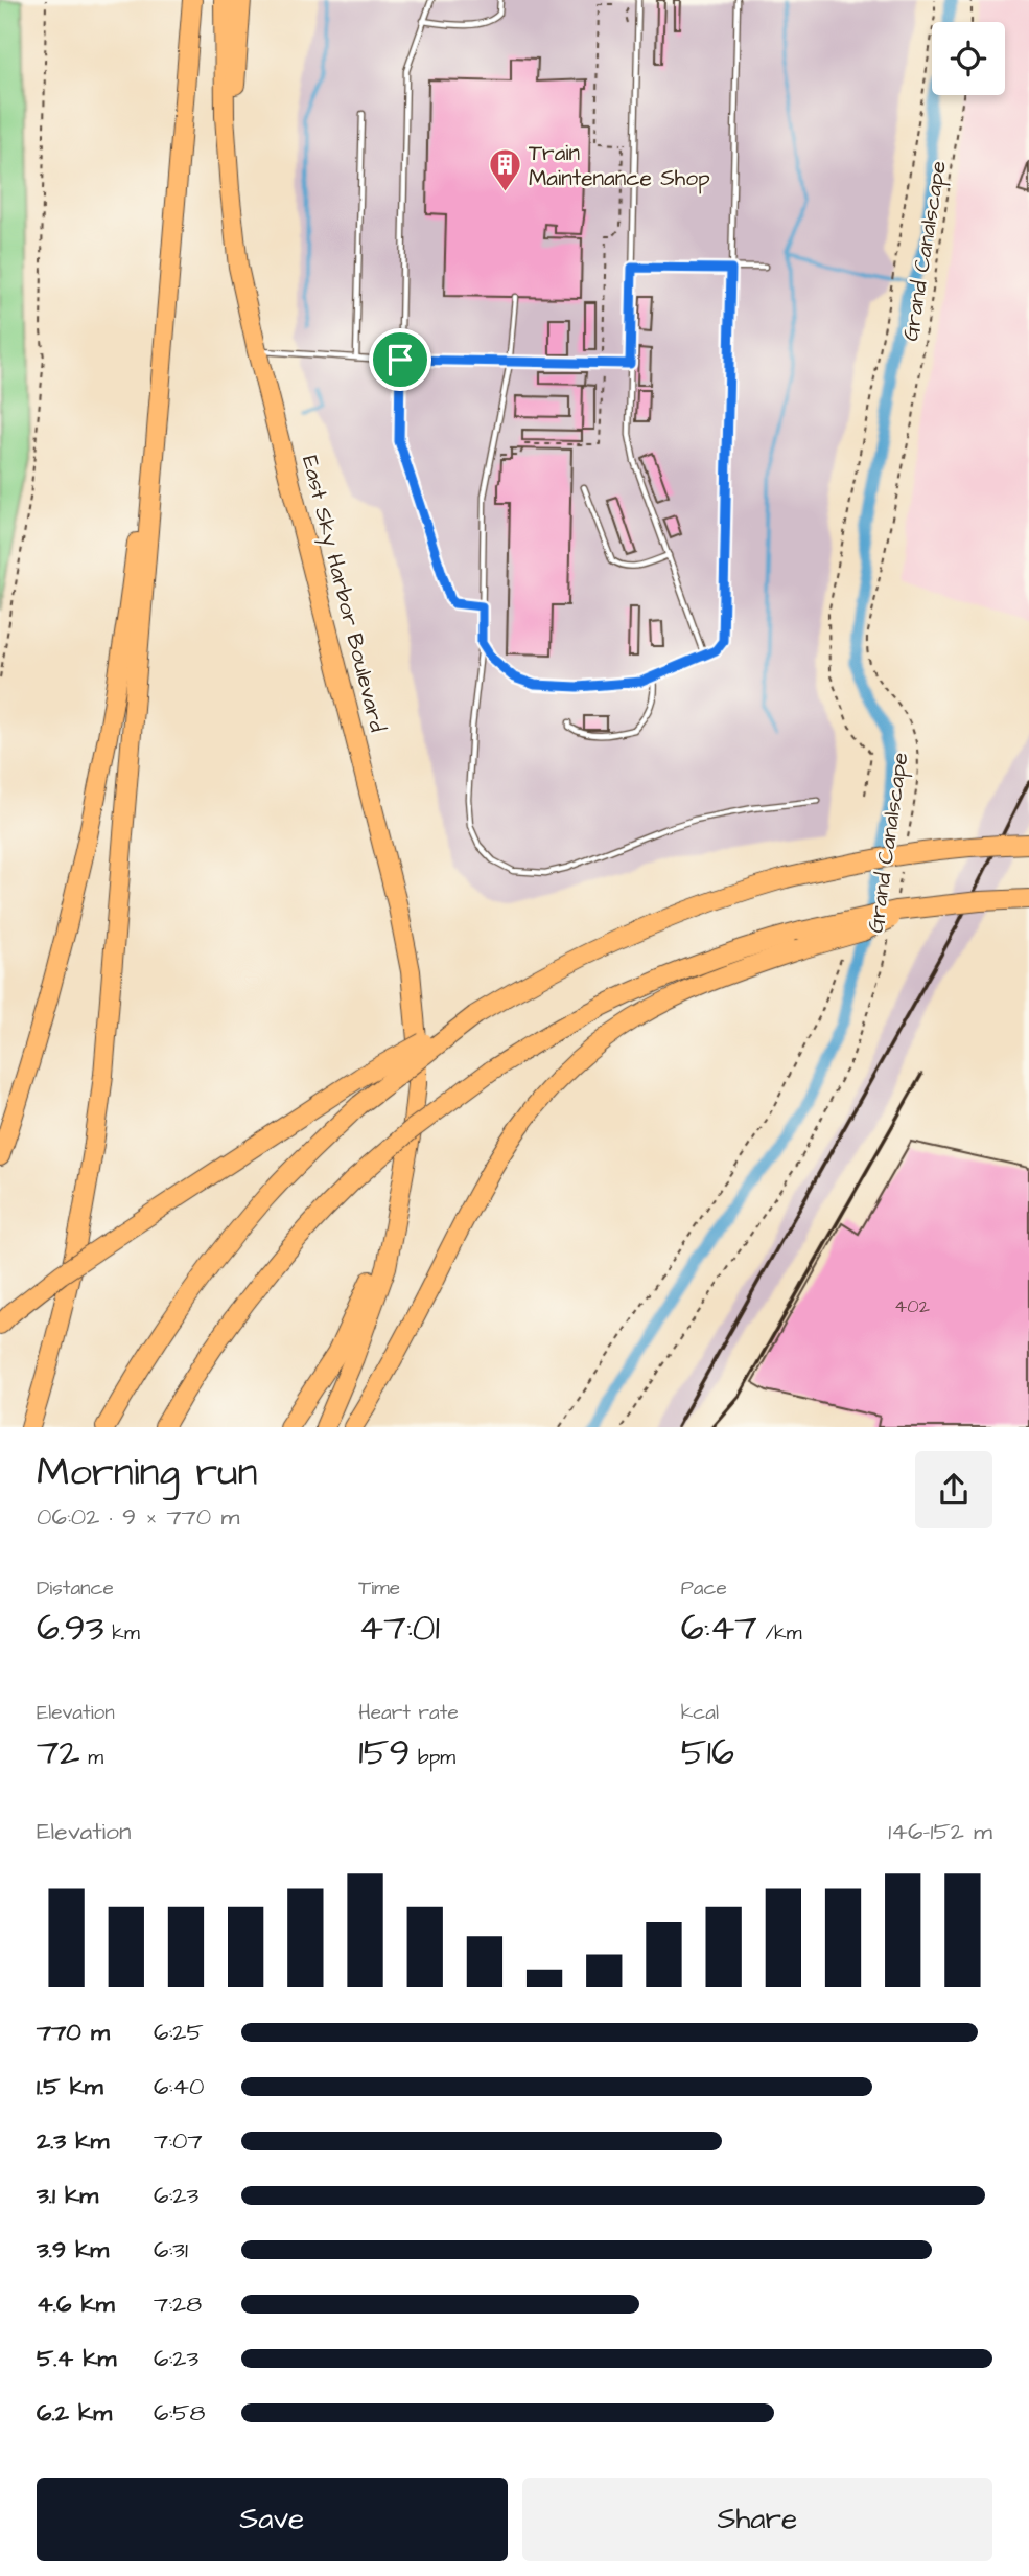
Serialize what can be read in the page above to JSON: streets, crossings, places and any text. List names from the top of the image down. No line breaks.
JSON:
{"streets":{"highway":["East Sky Harbor Boulevard"],"path":["Grand Canalscape"]},"places":{"building":["Train Maintenance Shop"]},"house_numbers":["402"],"page":{"heading":["Morning run","06:02 · 9 × 770 m"],"stats":[["Distance","6.93 km"],["Time","47:01"],["Pace","6:47 /km"],["Elevation","72 m"],["Heart rate","159 bpm"],["kcal","516"]],"chart":["Elevation","146–152 m"],"list":[{"name":"770 m","note":"6:25"},{"name":"1.5 km","note":"6:40"},{"name":"2.3 km","note":"7:07"},{"name":"3.1 km","note":"6:23"},{"name":"3.9 km","note":"6:31"},{"name":"4.6 km","note":"7:28"},{"name":"5.4 km","note":"6:23"},{"name":"6.2 km","note":"6:58"}],"buttons":["Save","Share"]}}
